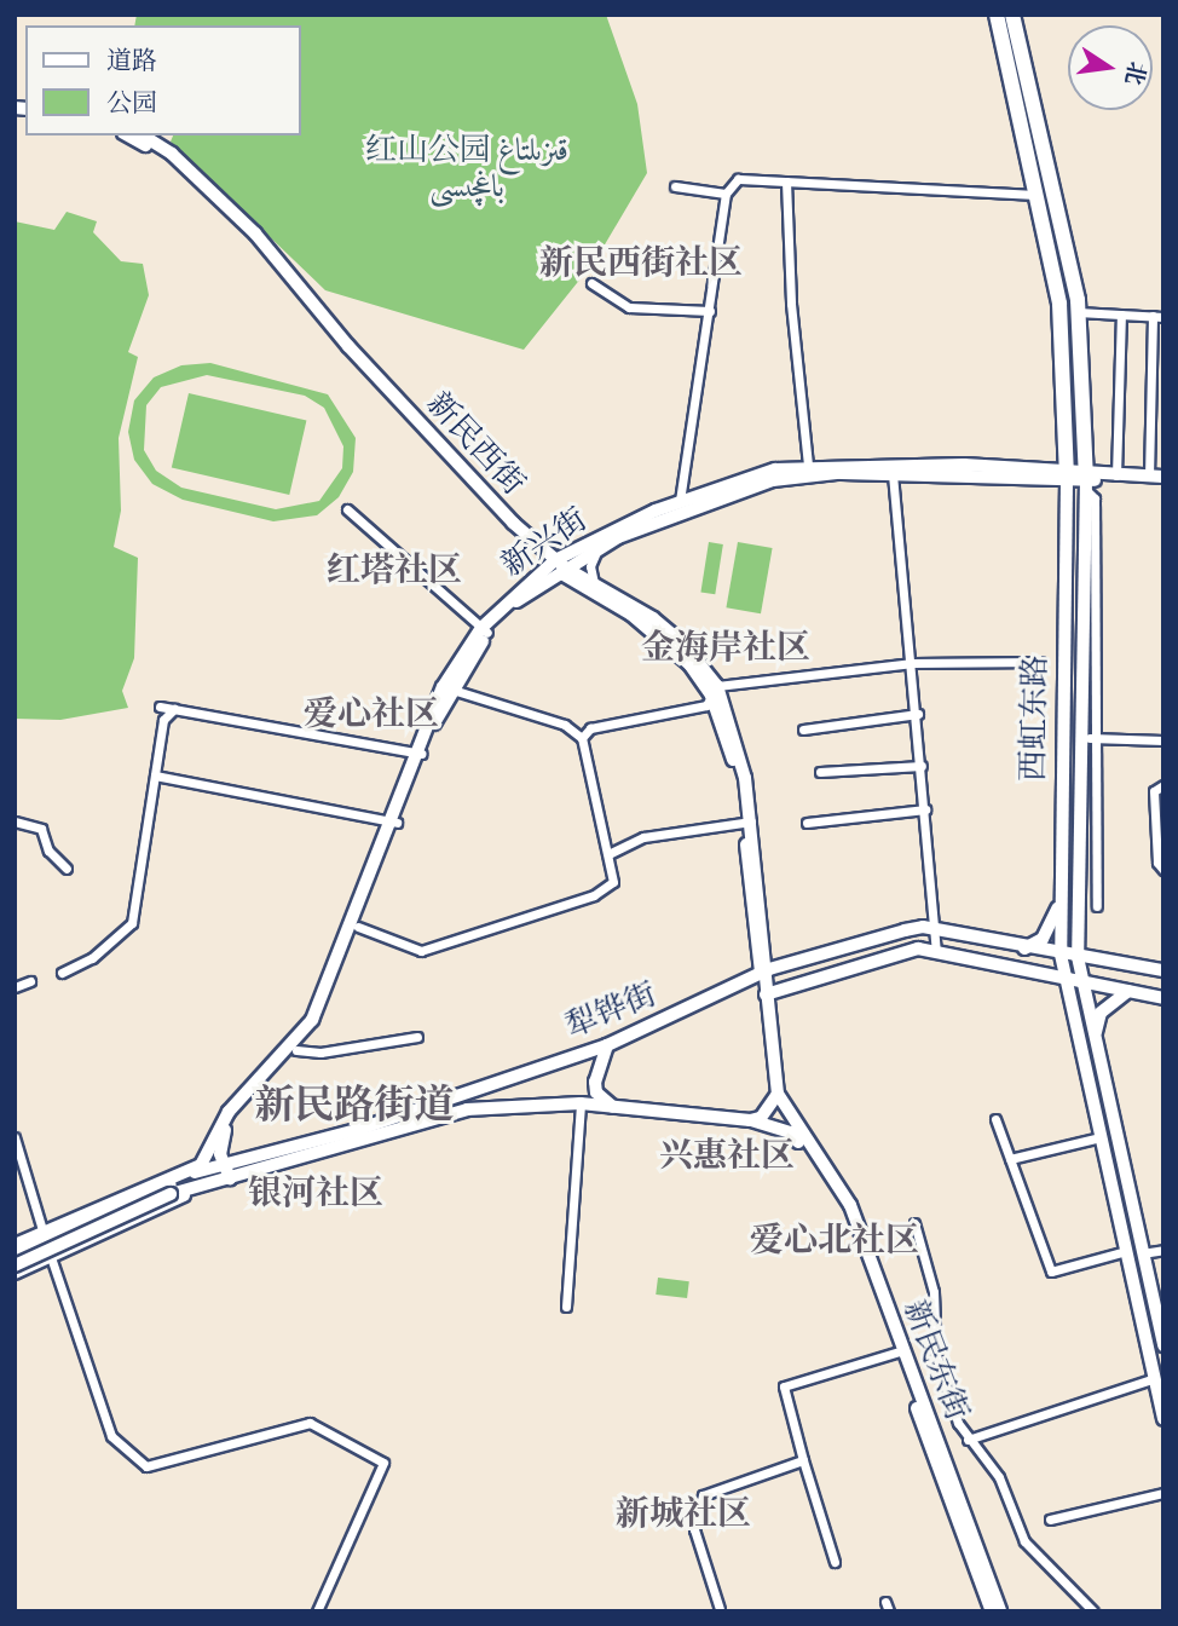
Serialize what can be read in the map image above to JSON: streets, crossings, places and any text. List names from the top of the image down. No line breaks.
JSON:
{"streets":{"highway":["西虹东路"],"main road":["新民西街","新兴街","犁铧街","新民东街"]},"crossings":[["新民西街","新兴街"],["新民西街","犁铧街"],["新民西街","新民东街"],["新兴街","西虹东路"],["新兴街","犁铧街"],["西虹东路","犁铧街"]],"districts":["新民西街社区","红塔社区","金海岸社区","爱心社区","新民路街道","兴惠社区","银河社区","爱心北社区","新城社区"],"parks":["红山公园 قىزىلتاغ باغچىسى"],"legend":["道路","公园"],"north":"right"}
